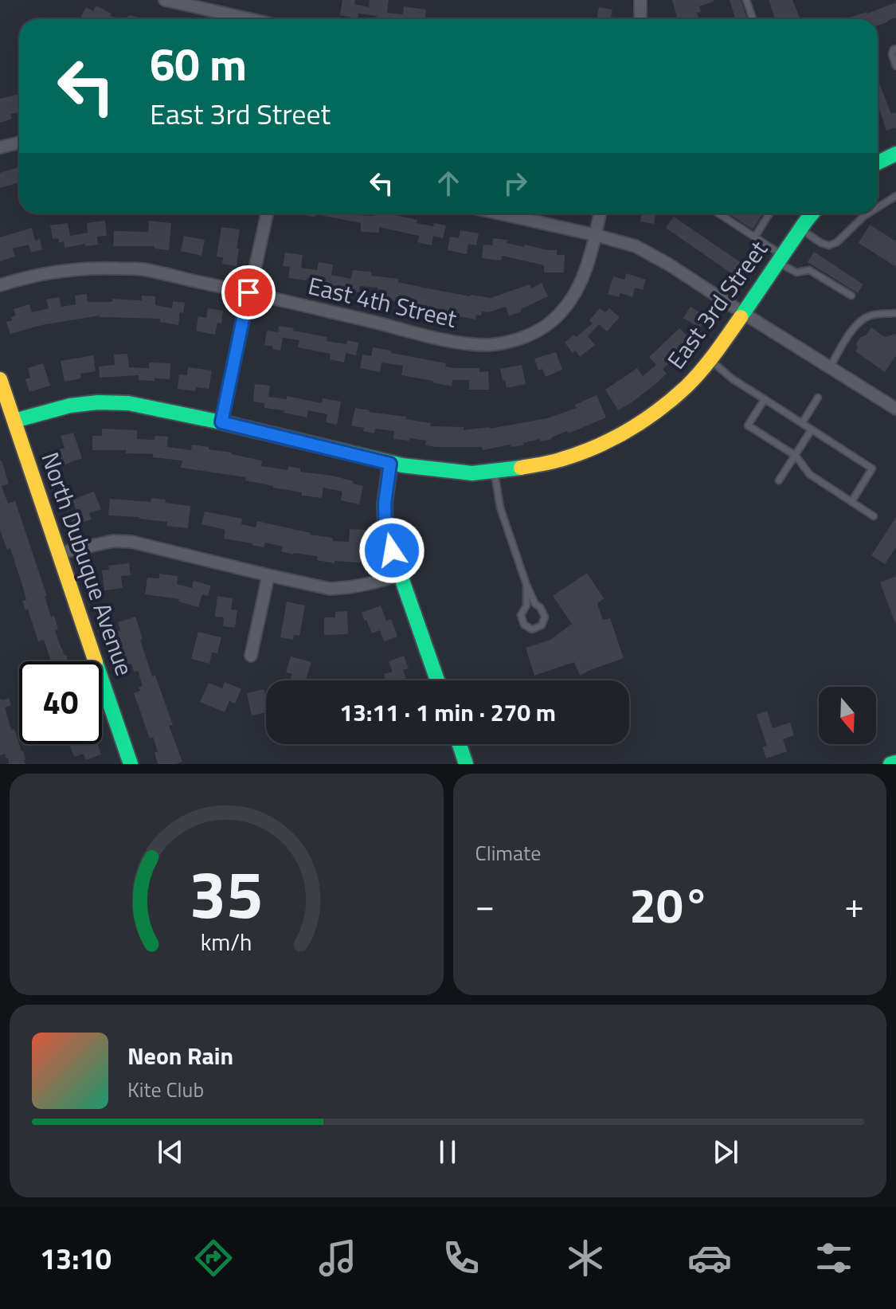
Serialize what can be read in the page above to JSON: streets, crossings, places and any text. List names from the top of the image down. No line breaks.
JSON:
{"streets":{"street":["East 4th Street","East 3rd Street","North Dubuque Avenue"]},"crossings":[["East 3rd Street","North Dubuque Avenue"]],"north":"bottom","page":{"turn":["60 m","East 3rd Street"],"limit":"40","trip":"13:11 · 1 min · 270 m","tile":"Climate","heat":["−","20°","+"],"song":["Neon Rain","Kite Club"],"tabs":"13:10","gauge":["35","km/h"]}}
